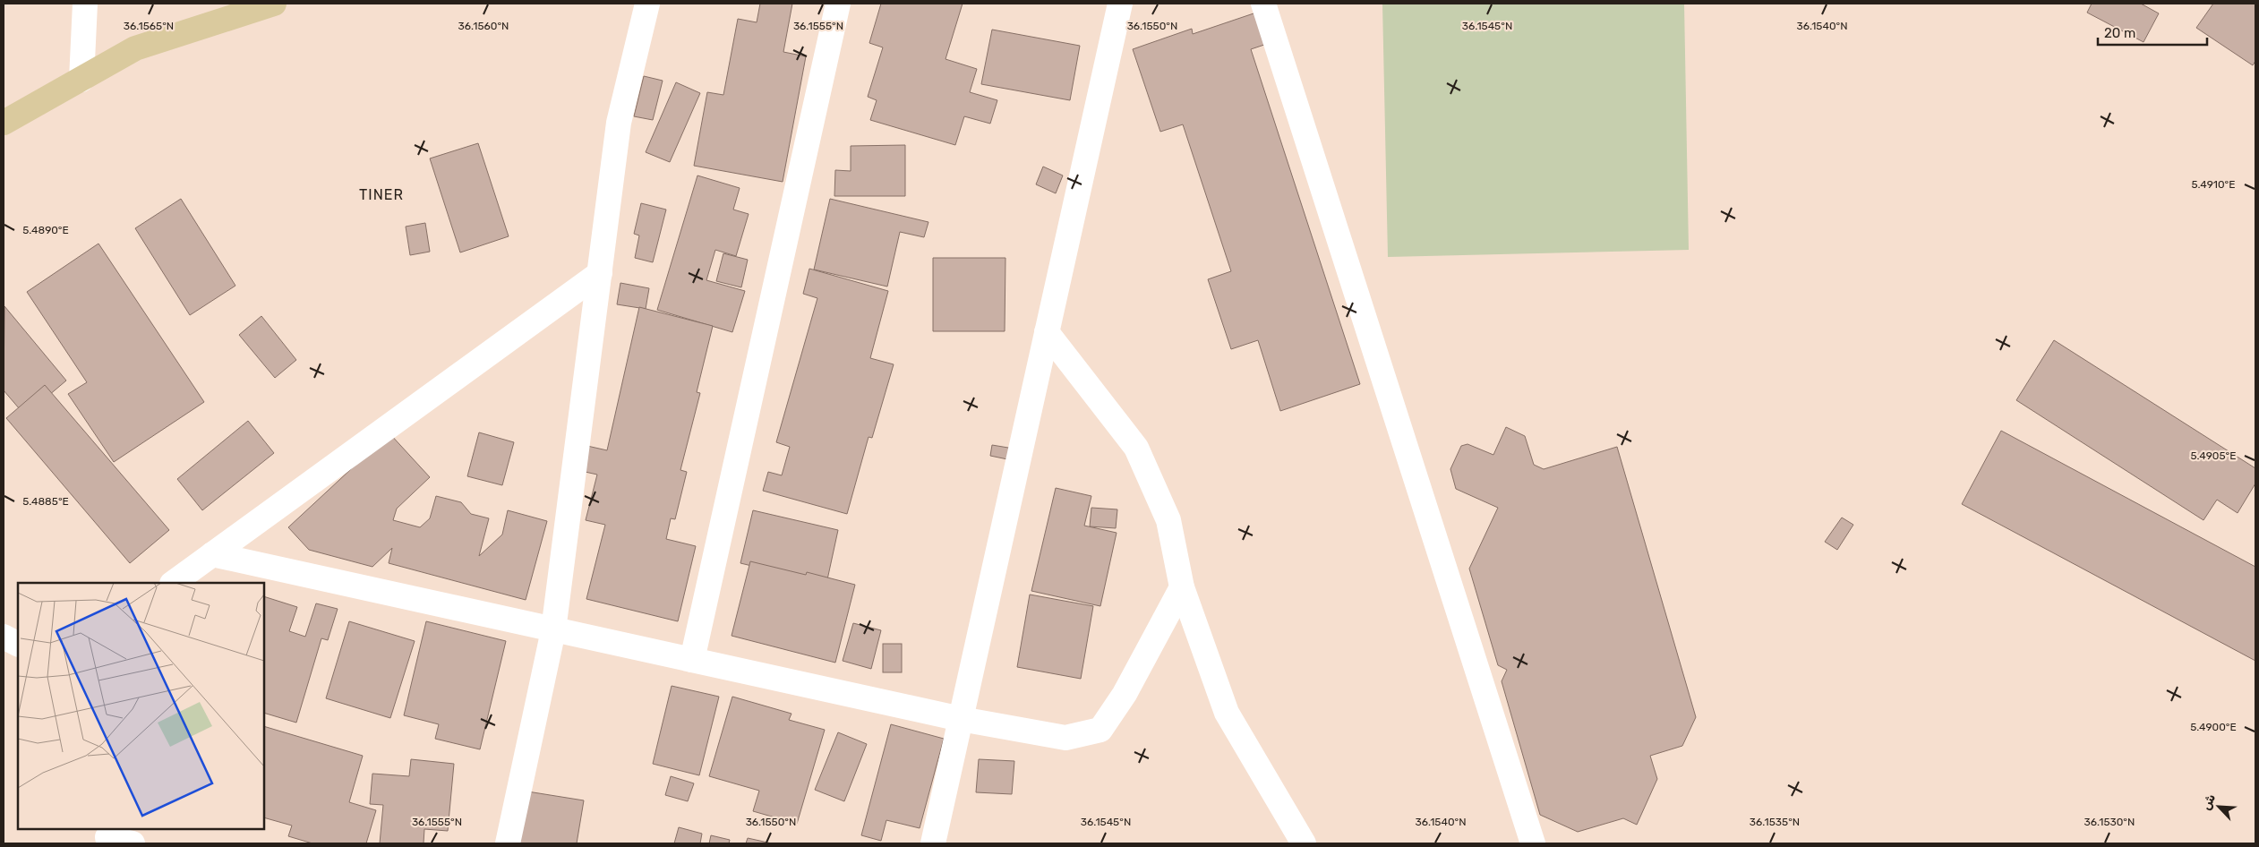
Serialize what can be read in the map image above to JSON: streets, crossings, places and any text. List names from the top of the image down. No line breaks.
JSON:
{"districts":["TINER"],"scale_bar":"20 m","north":"top left","coordinates":["36.1565°N","36.1560°N","36.1555°N","36.1550°N","36.1545°N","36.1540°N","5.4910°E","5.4890°E","5.4905°E","5.4885°E","5.4900°E","36.1535°N","36.1530°N"]}
